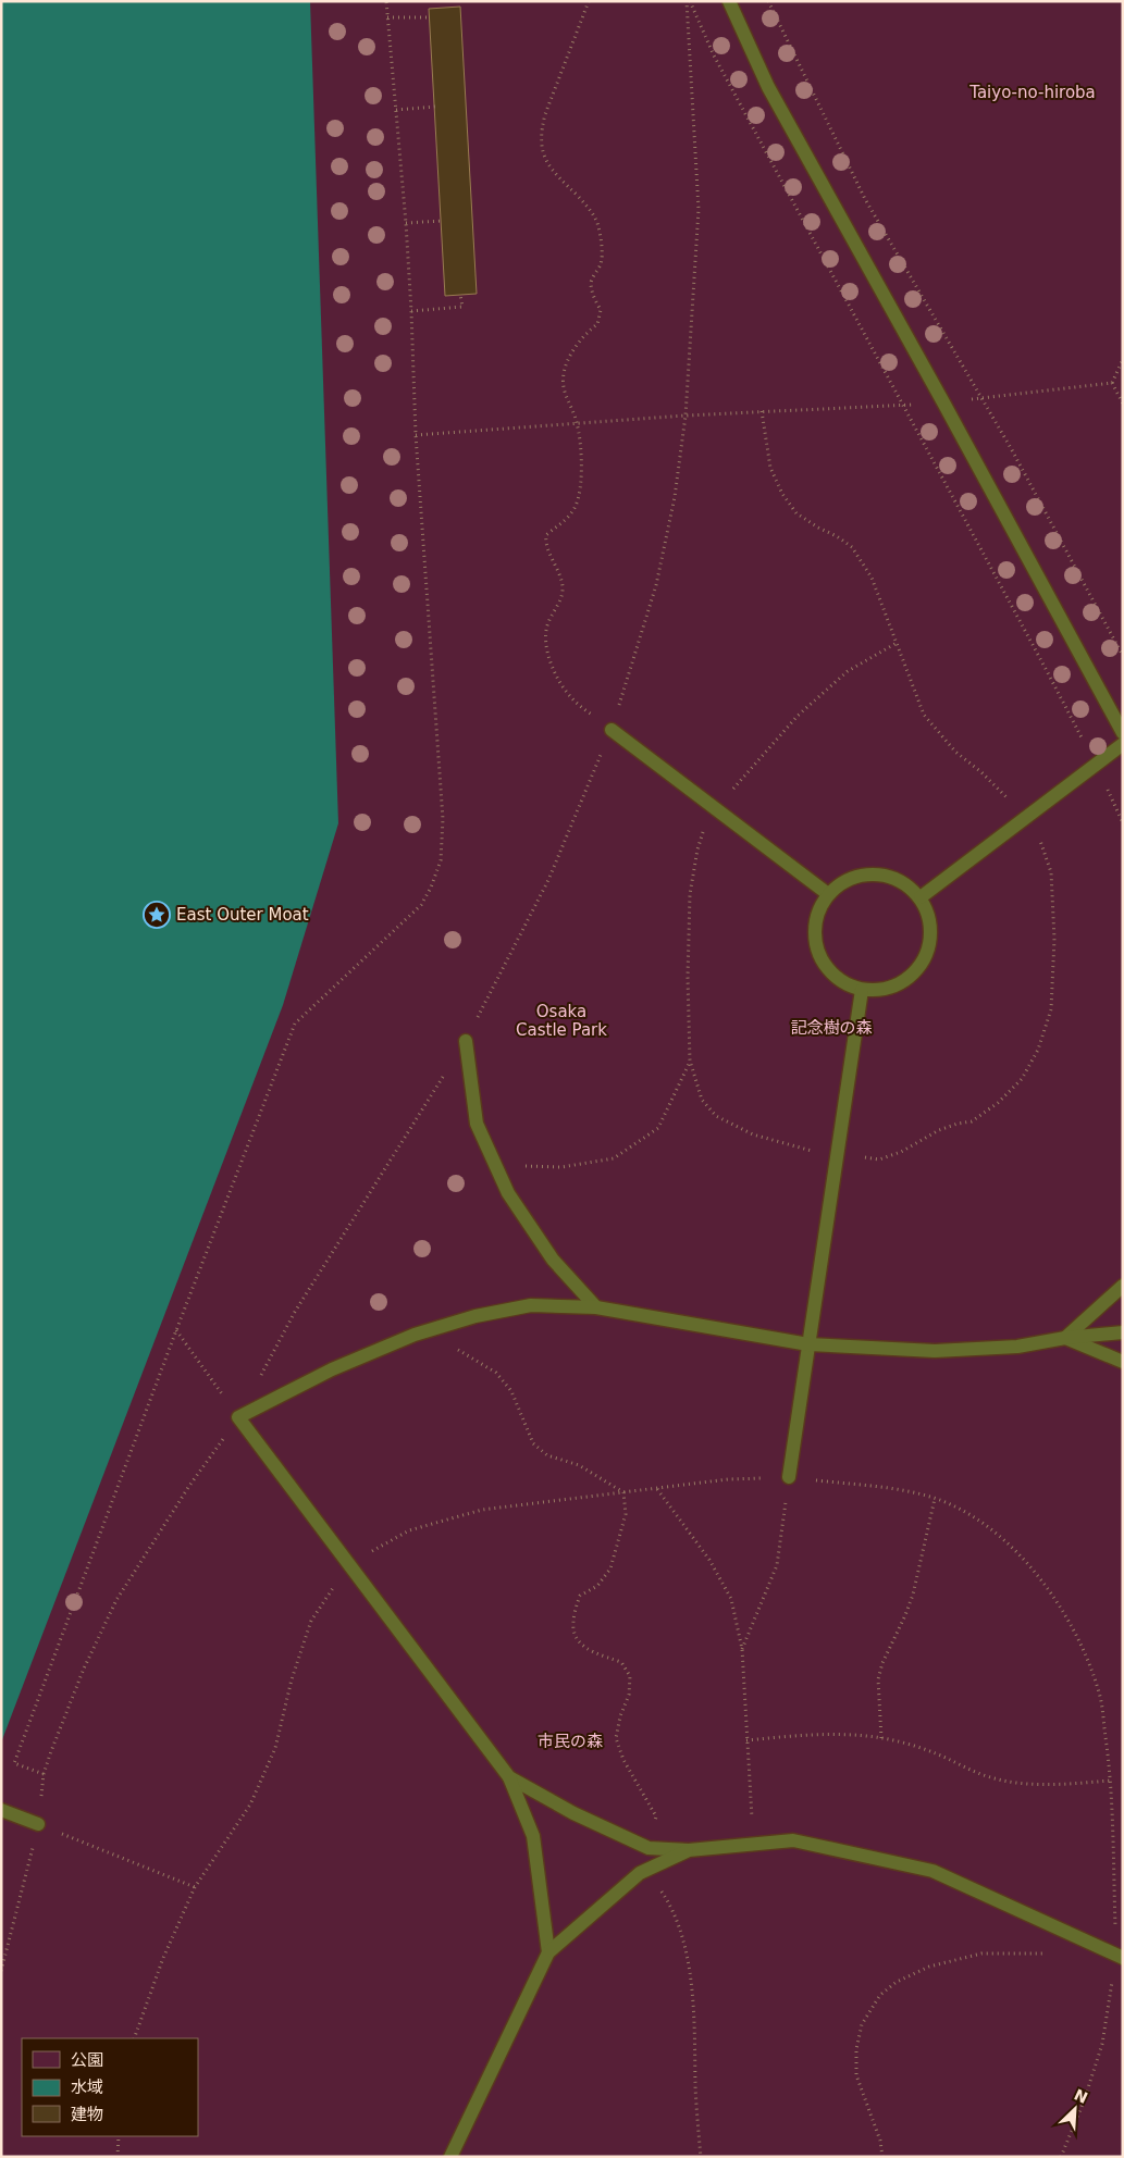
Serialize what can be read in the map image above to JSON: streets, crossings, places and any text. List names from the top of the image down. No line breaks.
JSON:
{"parks":["Taiyo-no-hiroba","Osaka Castle Park","記念樹の森","市民の森"],"places":{"place":["East Outer Moat"]},"legend":["公園","水域","建物"],"north":"top right"}
